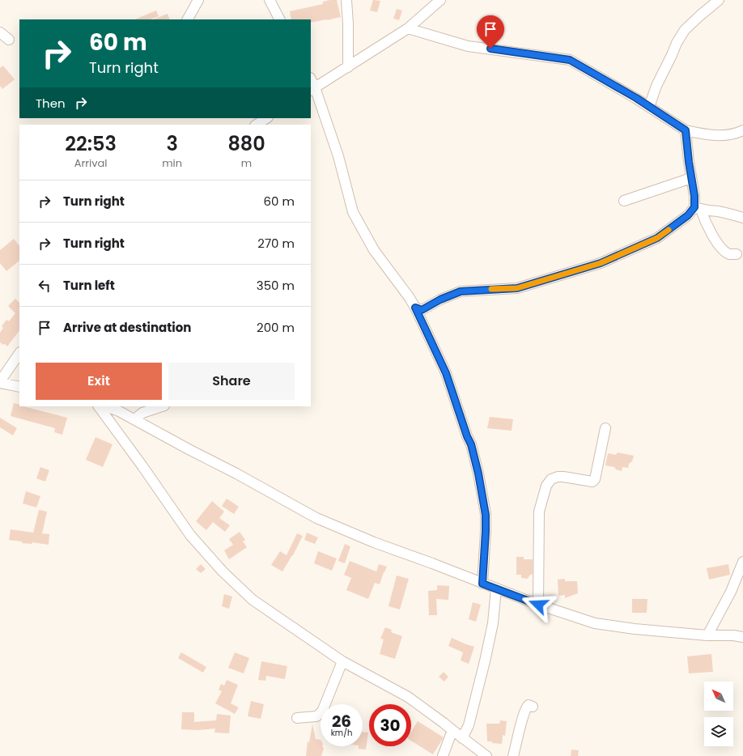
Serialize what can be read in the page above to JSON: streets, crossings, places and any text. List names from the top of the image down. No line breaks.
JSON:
{"north":"top left","page":{"turn":["60 m","Turn right"],"then":"Then","eta":["22:53","Arrival","3","min","880","m"],"list":[{"name":"Turn right","value":"60 m"},{"name":"Turn right","value":"270 m"},{"name":"Turn left","value":"350 m"},{"name":"Arrive at destination","value":"200 m"}],"buttons":["Exit","Share"],"speed":"26 km/h","limit":"30"}}
